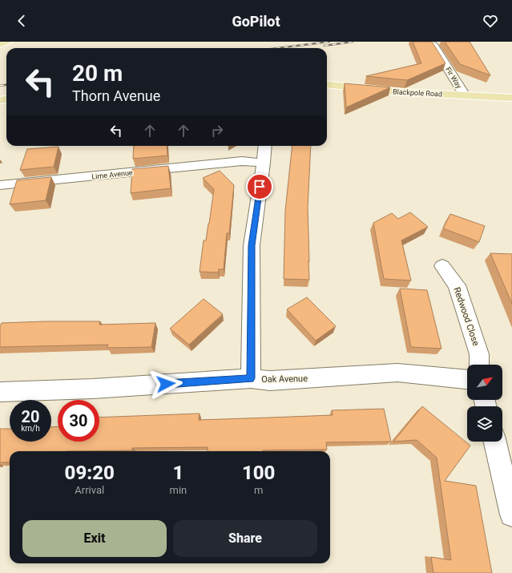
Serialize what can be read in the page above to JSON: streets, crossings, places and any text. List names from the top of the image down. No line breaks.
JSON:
{"streets":{"main road":["Blackpole Road"],"street":["Fir Way","Lime Avenue","Redwood Close","Oak Avenue"]},"crossings":[["Fir Way","Blackpole Road"]],"north":"top right","page":{"header":"GoPilot","turn":["20 m","Thorn Avenue"],"speed":"20 km/h","limit":"30","eta":["09:20","Arrival","1","min","100","m"],"buttons":["Exit","Share"]}}
